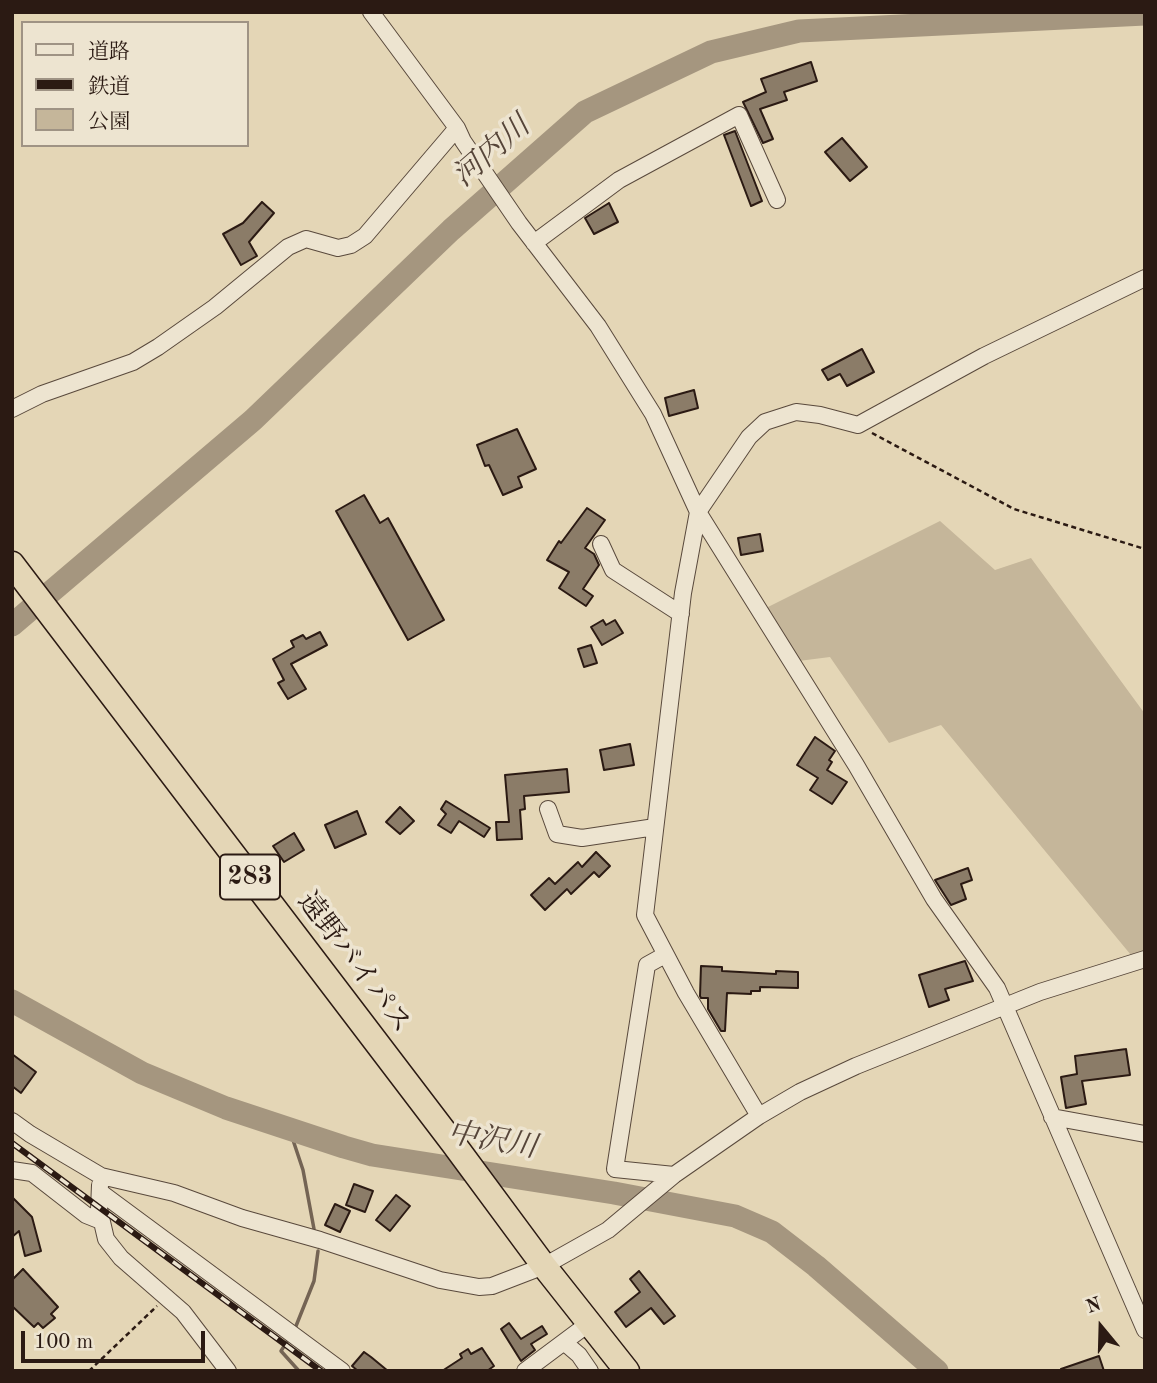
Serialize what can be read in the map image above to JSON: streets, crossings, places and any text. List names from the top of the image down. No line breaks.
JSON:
{"streets":{"highway":["283","遠野バイパス"]},"crossings":[["283","遠野バイパス"]],"water":["河内川","中沢川"],"legend":["道路","鉄道","公園"],"scale_bar":"100 m","north":"top"}
